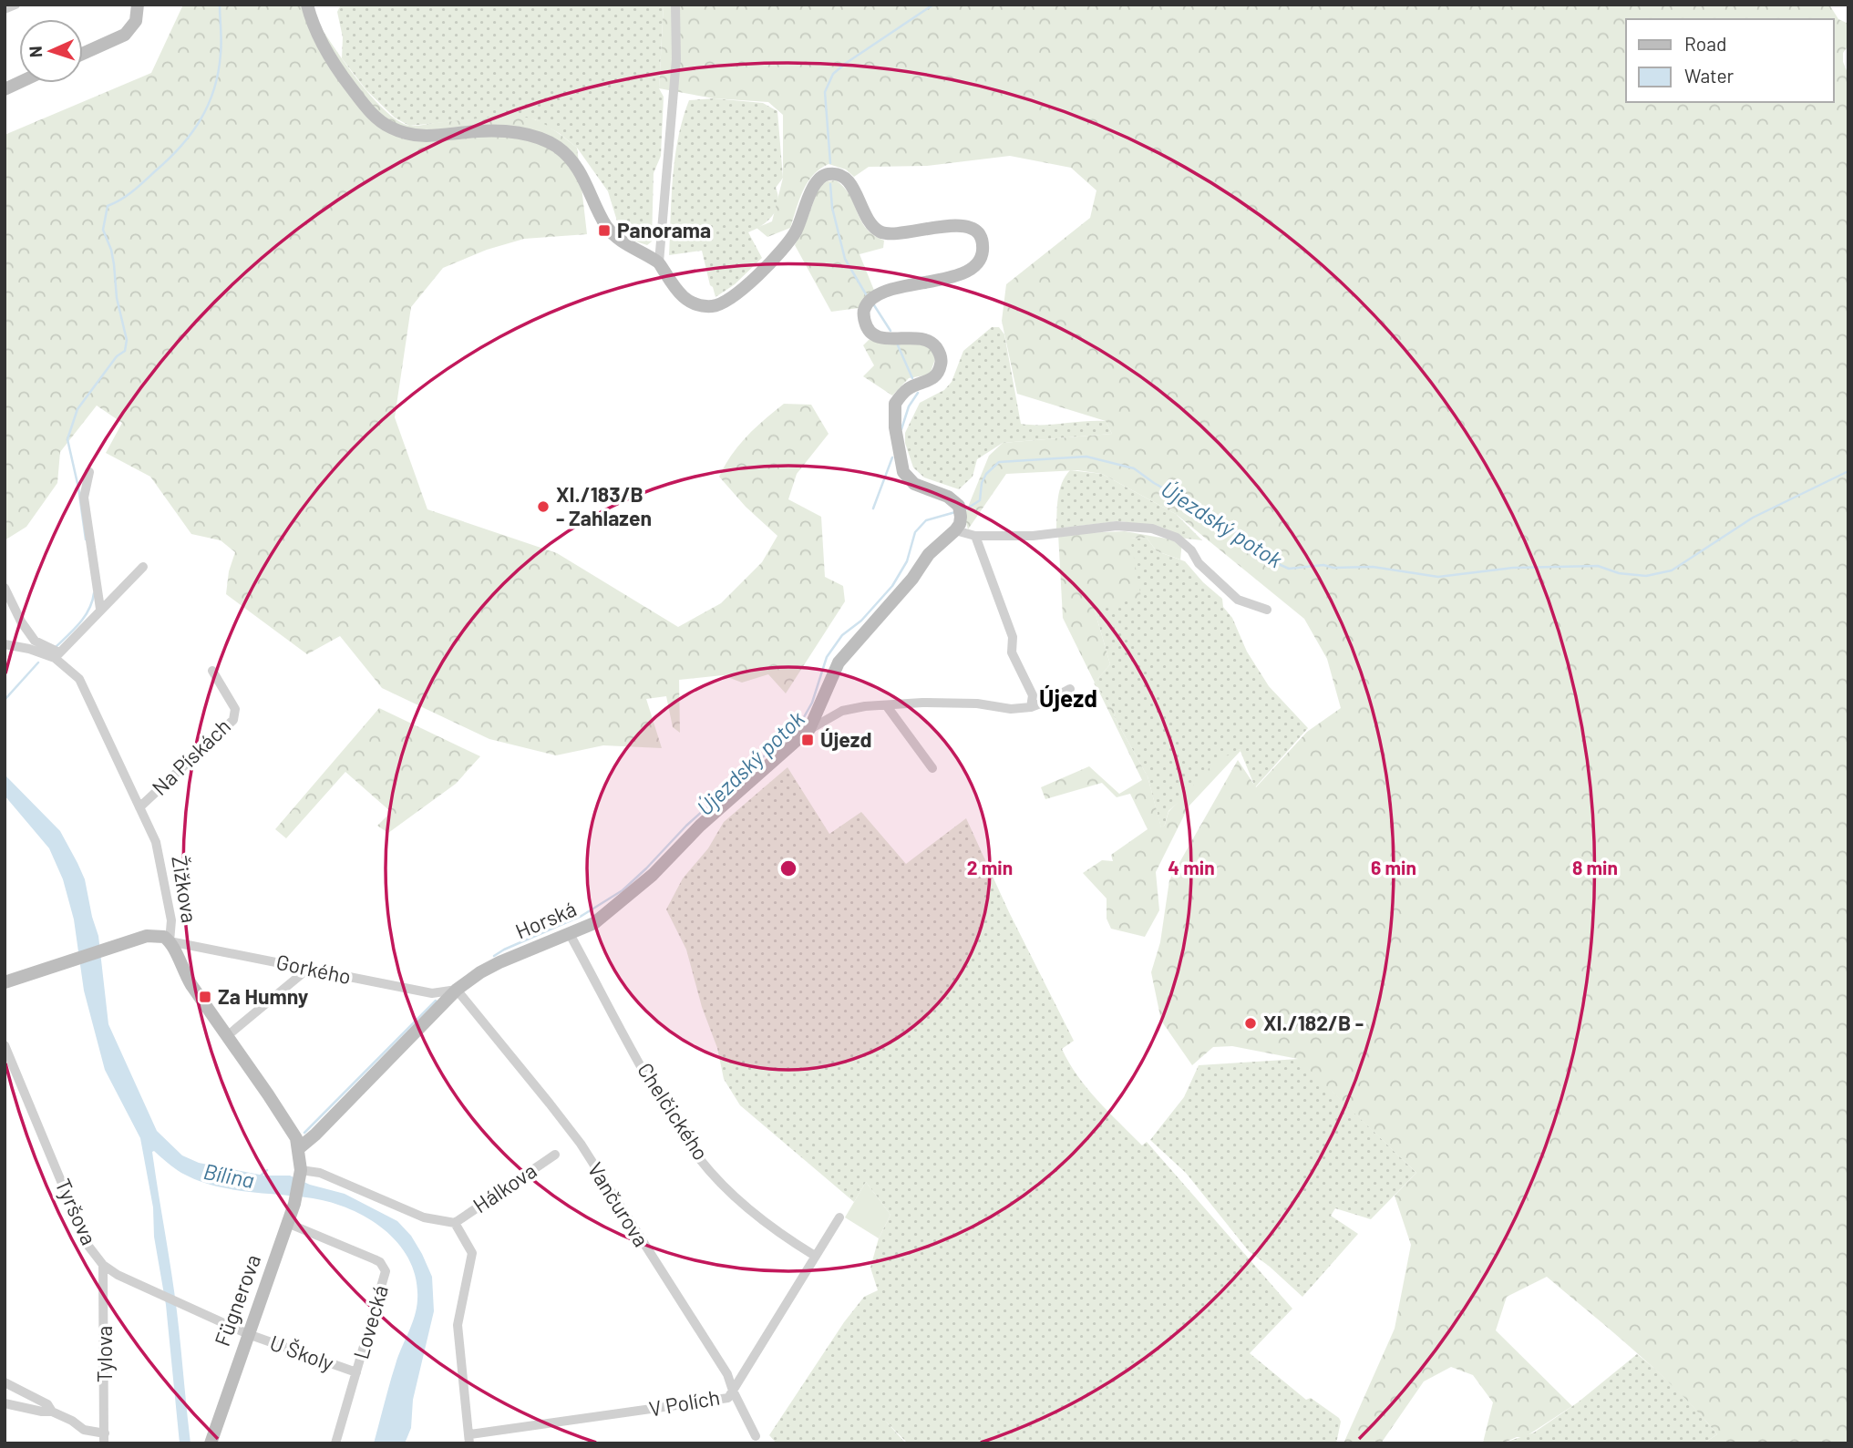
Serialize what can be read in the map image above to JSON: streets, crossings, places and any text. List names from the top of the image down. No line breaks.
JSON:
{"streets":{"street":["Na Pískách","Žižkova","Horská","Gorkého","Chelčického","Hálkova","Vančurova","Tyršova","Fügnerova","Lovecká","U Školy","Tylova","V Polích"]},"crossings":[["Na Pískách","Žižkova"],["Žižkova","Horská"],["Žižkova","Gorkého"],["Žižkova","Fügnerova"],["Horská","Gorkého"],["Horská","Chelčického"],["Horská","Vančurova"],["Gorkého","Vančurova"],["Chelčického","V Polích"],["Vančurova","V Polích"],["Tyršova","Fügnerova"],["Tyršova","U Školy"],["Tyršova","Tylova"],["Fügnerova","Lovecká"],["Fügnerova","U Školy"],["Lovecká","U Školy"]],"districts":["Újezd"],"water":["Újezdský potok","Bílina"],"places":{"transit":["Panorama","Újezd","Za Humny"],"other":["XI./183/B - Zahlazen","XI./182/B -"]},"legend":["Road","Water"],"north":"left","rings":["2 min","4 min","6 min","8 min"]}
